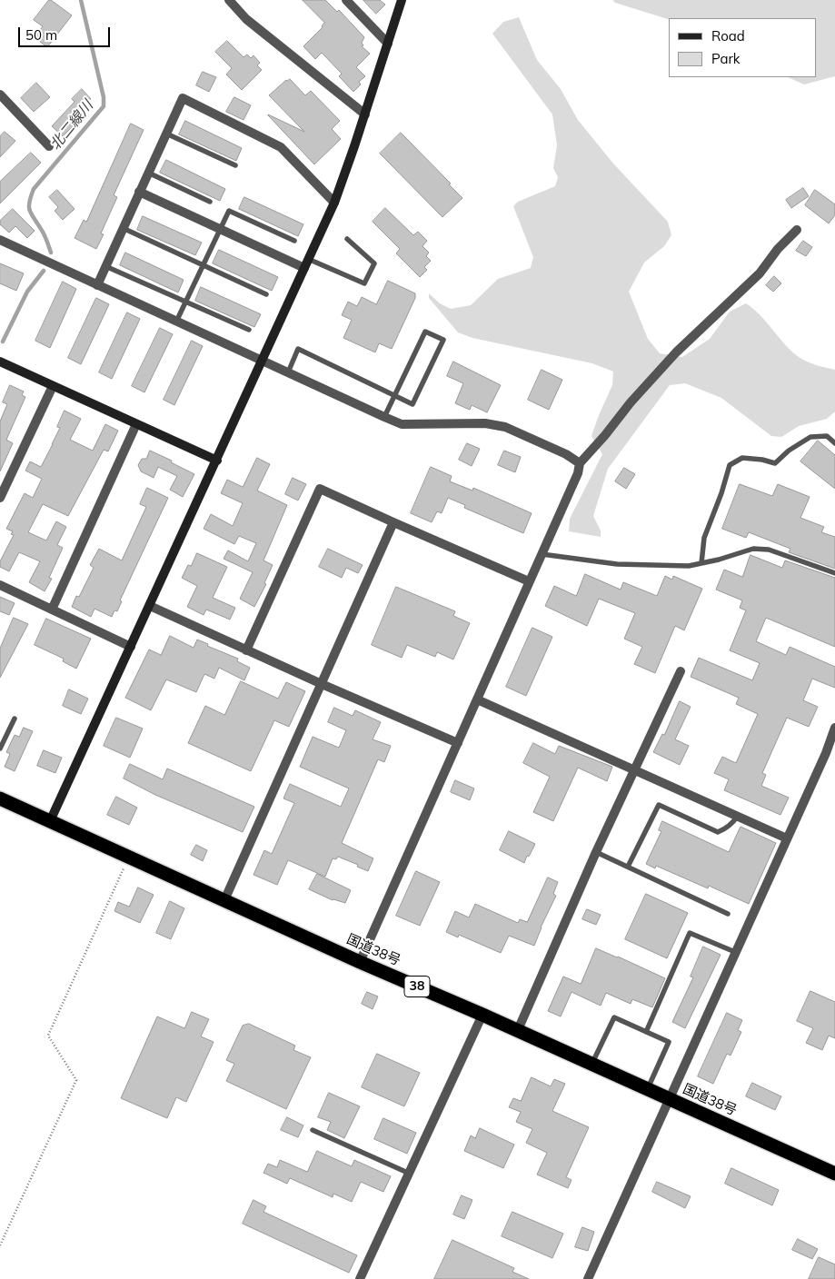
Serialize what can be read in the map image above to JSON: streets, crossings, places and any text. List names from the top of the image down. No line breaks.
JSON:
{"streets":{"highway":["国道38号","38"]},"water":["北二線川"],"legend":["Road","Park"],"scale_bar":"50 m"}
